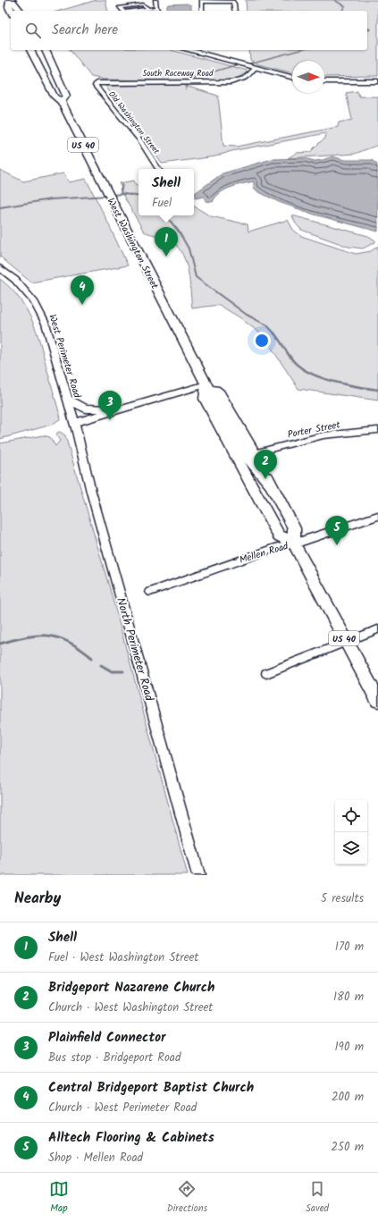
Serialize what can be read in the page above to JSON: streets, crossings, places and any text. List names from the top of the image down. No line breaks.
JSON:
{"streets":{"main road":["South Raceway Road","US 40","West Washington Street"],"street":["Old Washington Street","West Perimeter Road","Porter Street","Mellen Road","North Perimeter Road"]},"crossings":[["South Raceway Road","Old Washington Street"],["West Washington Street","Porter Street"],["West Washington Street","Mellen Road"],["West Perimeter Road","North Perimeter Road"]],"north":"right","page":{"search":"Search here","popup":["Shell","Fuel"],"pins":["1","4","3","2","5"],"heading":["Nearby","5 results"],"list":[{"mark":"1","name":"Shell","note":"Fuel · West Washington Street","value":"170 m"},{"mark":"2","name":"Bridgeport Nazarene Church","note":"Church · West Washington Street","value":"180 m"},{"mark":"3","name":"Plainfield Connector","note":"Bus stop · Bridgeport Road","value":"190 m"},{"mark":"4","name":"Central Bridgeport Baptist Church","note":"Church · West Perimeter Road","value":"200 m"},{"mark":"5","name":"Alltech Flooring & Cabinets","note":"Shop · Mellen Road","value":"250 m"}],"nav":["Map","Directions","Saved"]}}
